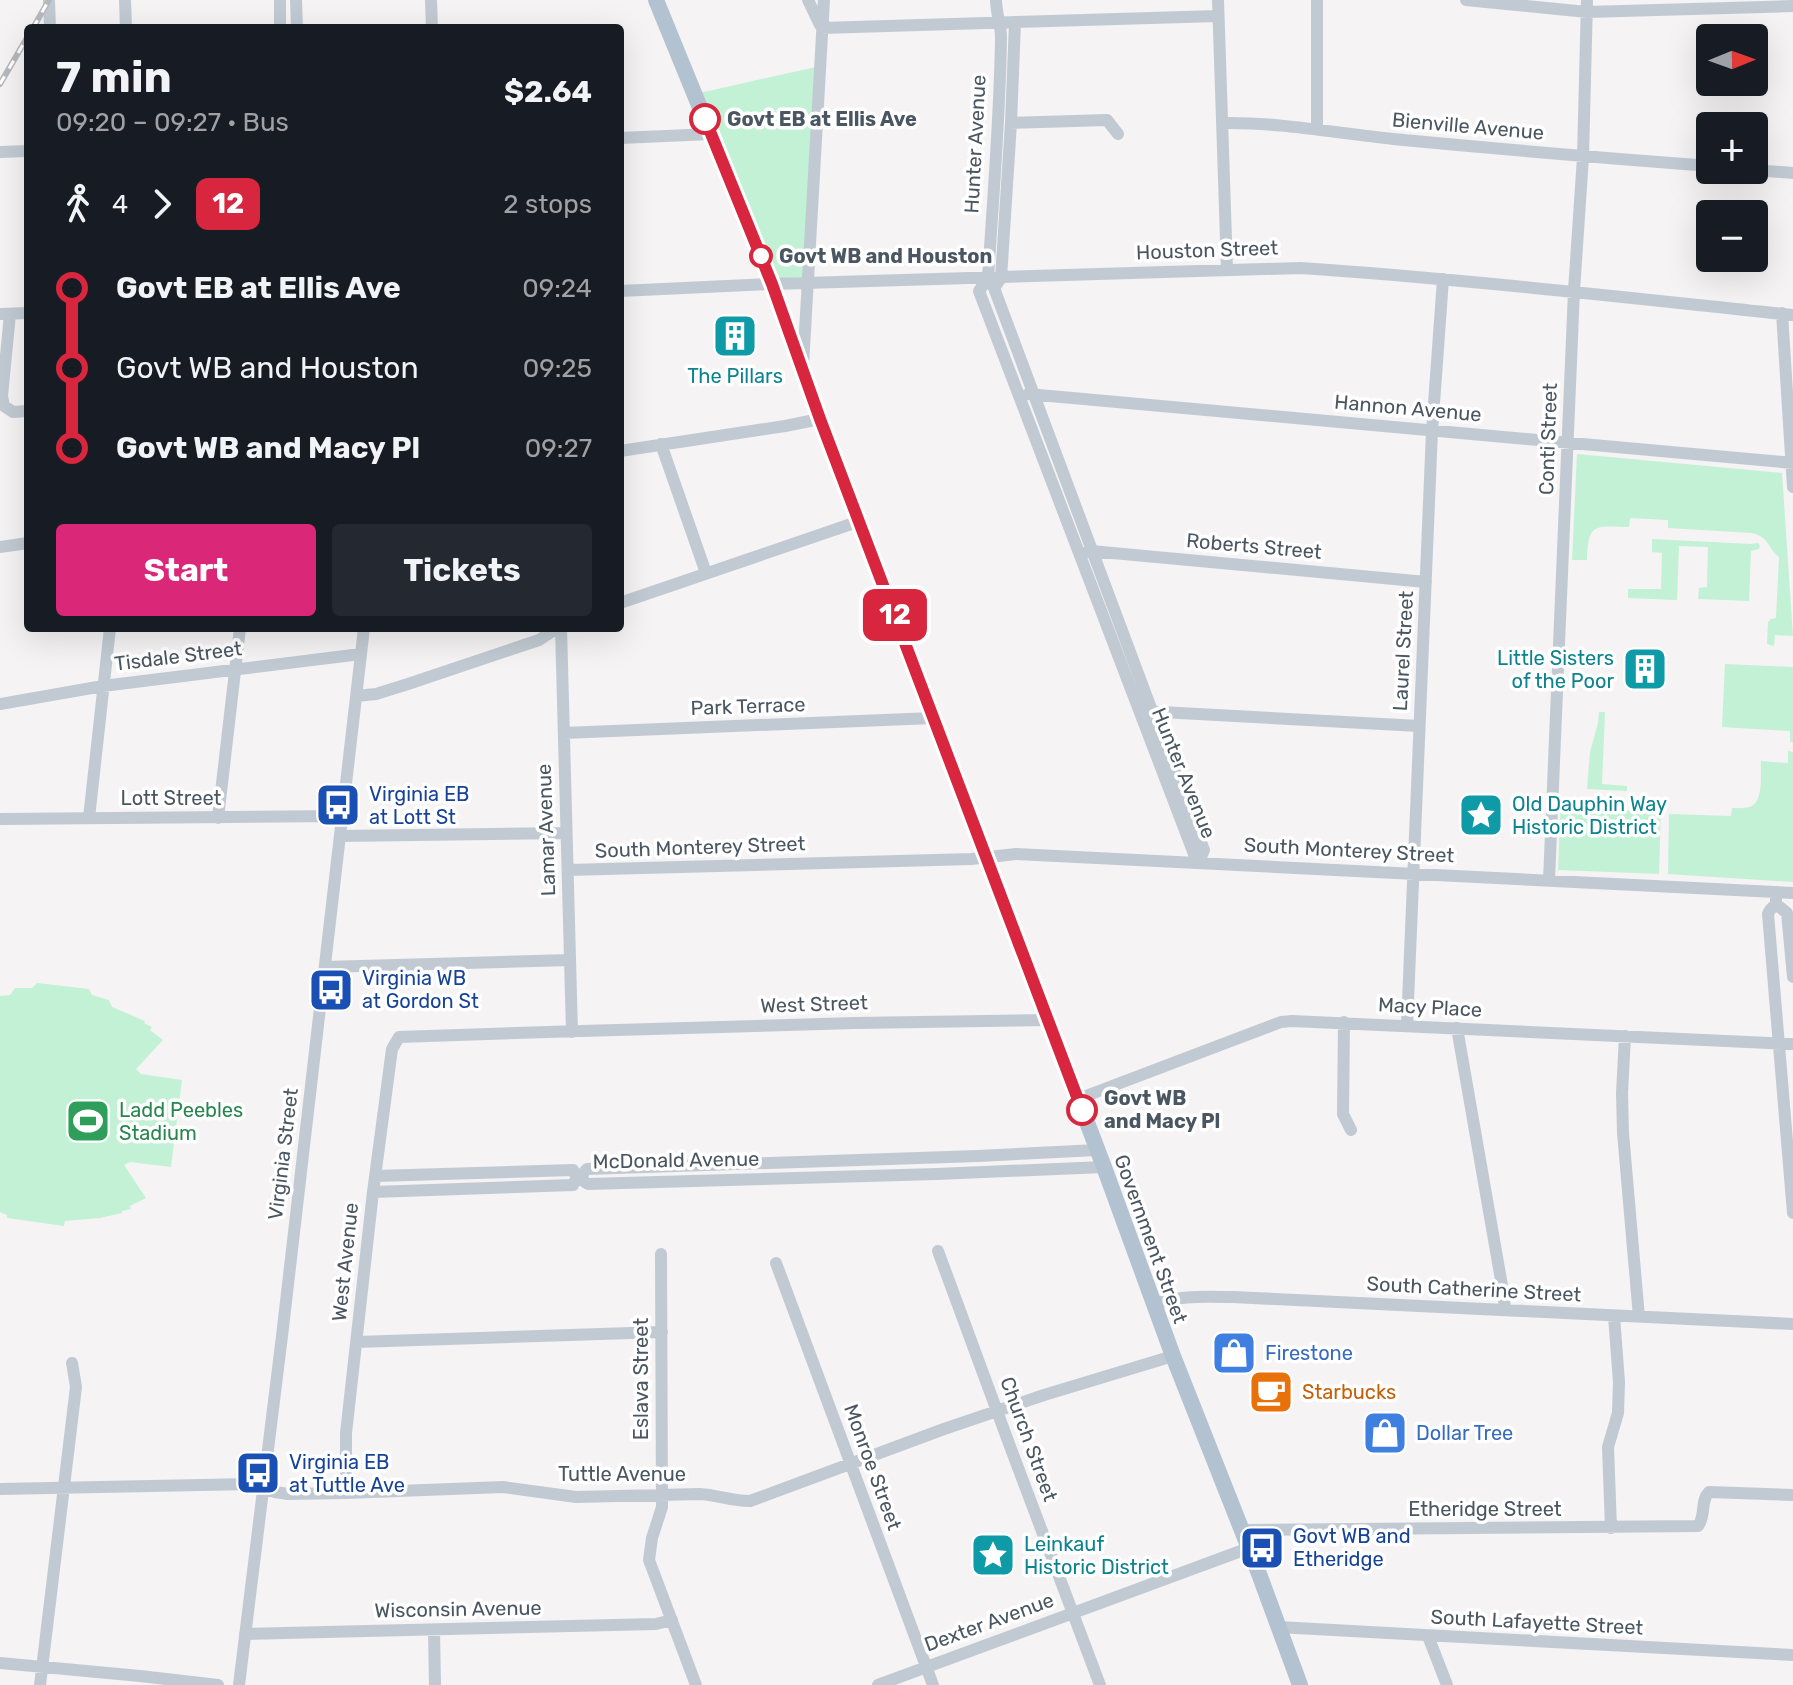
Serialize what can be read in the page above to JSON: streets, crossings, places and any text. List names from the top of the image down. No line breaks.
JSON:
{"streets":{"main road":["Government Street"],"street":["Bienville Avenue","Hunter Avenue","Houston Street","Hannon Avenue","Conti Street","Roberts Street","Laurel Street","Tisdale Street","Park Terrace","Lott Street","Lamar Avenue","South Monterey Street","West Street","Macy Place","Virginia Street","McDonald Avenue","West Avenue","South Catherine Street","Eslava Street","Church Street","Monroe Street","Tuttle Avenue","Etheridge Street","Wisconsin Avenue","Dexter Avenue","South Lafayette Street"]},"crossings":[["Bienville Avenue","Conti Street"],["Hunter Avenue","Houston Street"],["Hunter Avenue","Hannon Avenue"],["Hunter Avenue","Roberts Street"],["Hunter Avenue","South Monterey Street"],["Houston Street","Conti Street"],["Houston Street","Laurel Street"],["Houston Street","Government Street"],["Hannon Avenue","Conti Street"],["Hannon Avenue","Laurel Street"],["Conti Street","South Monterey Street"],["Roberts Street","Laurel Street"],["Laurel Street","South Monterey Street"],["Laurel Street","Macy Place"],["Tisdale Street","Virginia Street"],["Park Terrace","Lamar Avenue"],["Park Terrace","Government Street"],["Lott Street","Virginia Street"],["Lamar Avenue","South Monterey Street"],["Lamar Avenue","West Street"],["South Monterey Street","Government Street"],["West Street","Government Street"],["West Street","West Avenue"],["Macy Place","Government Street"],["Virginia Street","Tuttle Avenue"],["Virginia Street","Wisconsin Avenue"],["McDonald Avenue","Government Street"],["McDonald Avenue","West Avenue"],["Government Street","South Catherine Street"],["Government Street","Tuttle Avenue"],["Government Street","Etheridge Street"],["Government Street","Dexter Avenue"],["Government Street","South Lafayette Street"],["West Avenue","Tuttle Avenue"],["Eslava Street","Tuttle Avenue"],["Eslava Street","Wisconsin Avenue"],["Church Street","Tuttle Avenue"],["Church Street","Dexter Avenue"],["Monroe Street","Tuttle Avenue"],["Monroe Street","Dexter Avenue"]],"places":{"other":["Govt EB at Ellis Ave","Govt WB and Houston","Govt WB and Macy Pl"],"building":["The Pillars","Little Sisters of the Poor"],"bus stop":["Virginia EB at Lott St","Virginia WB at Gordon St","Virginia EB at Tuttle Ave","Govt WB and Etheridge"],"place":["Old Dauphin Way Historic District","Leinkauf Historic District"],"sports":["Ladd Peebles Stadium"],"shop":["Firestone","Dollar Tree"],"cafe":["Starbucks"]},"lines":["bus line 12"],"north":"right","page":{"on_map":"12","map_buttons":["+","−"],"heading":["7 min","09:20 – 09:27 · Bus","$2.64"],"legs":["4","12","2 stops"],"list":[{"name":"Govt EB at Ellis Ave","value":"09:24"},{"name":"Govt WB and Houston","value":"09:25"},{"name":"Govt WB and Macy Pl","value":"09:27"}],"buttons":["Start","Tickets"]}}
